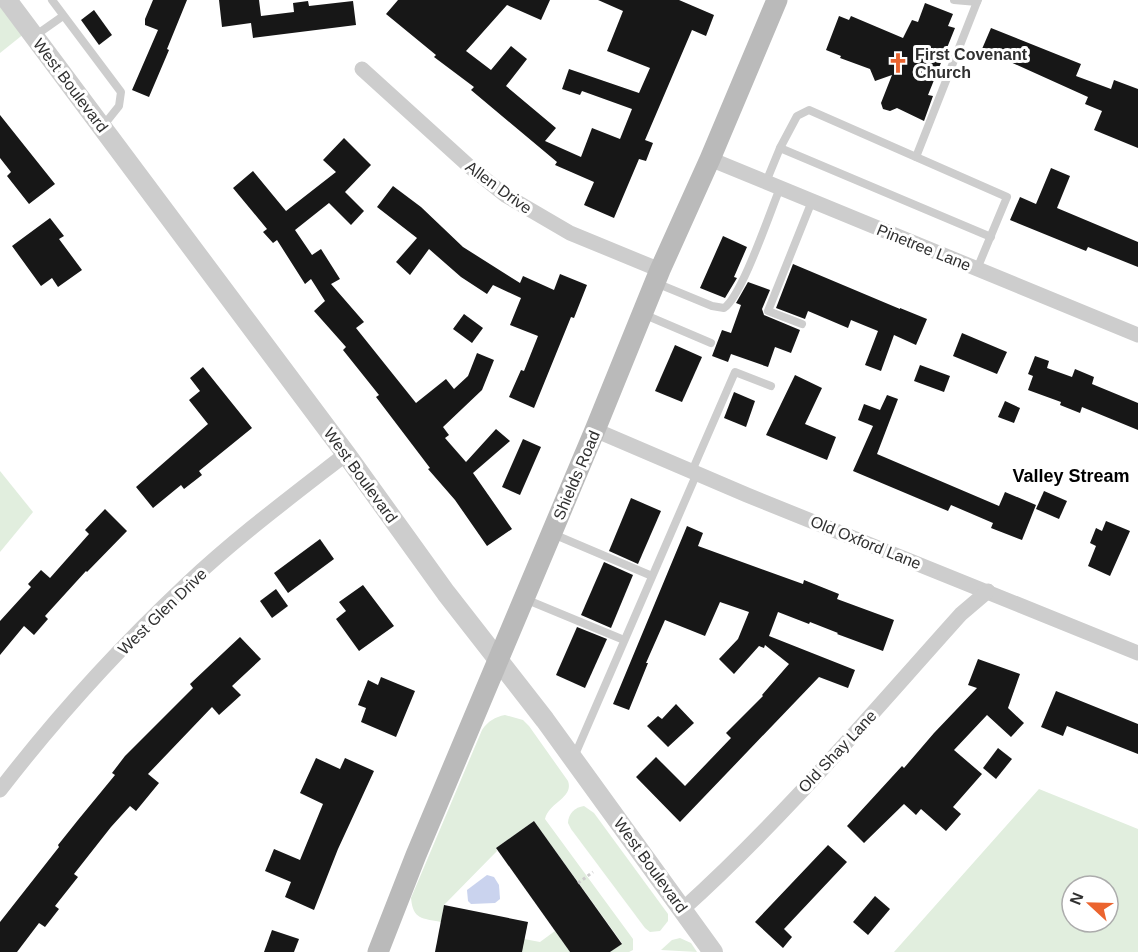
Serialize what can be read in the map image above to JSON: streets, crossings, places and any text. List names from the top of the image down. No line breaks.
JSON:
{"streets":{"main road":["Shields Road"],"street":["West Boulevard","Allen Drive","Pinetree Lane","Old Oxford Lane","West Glen Drive","Old Shay Lane"]},"crossings":[["West Boulevard","Shields Road"],["West Boulevard","West Glen Drive"],["West Boulevard","Old Shay Lane"],["Allen Drive","Shields Road"],["Pinetree Lane","Shields Road"],["Shields Road","Old Oxford Lane"],["Old Oxford Lane","Old Shay Lane"]],"districts":["Valley Stream"],"places":{"church":["First Covenant Church"]},"north":"left"}
